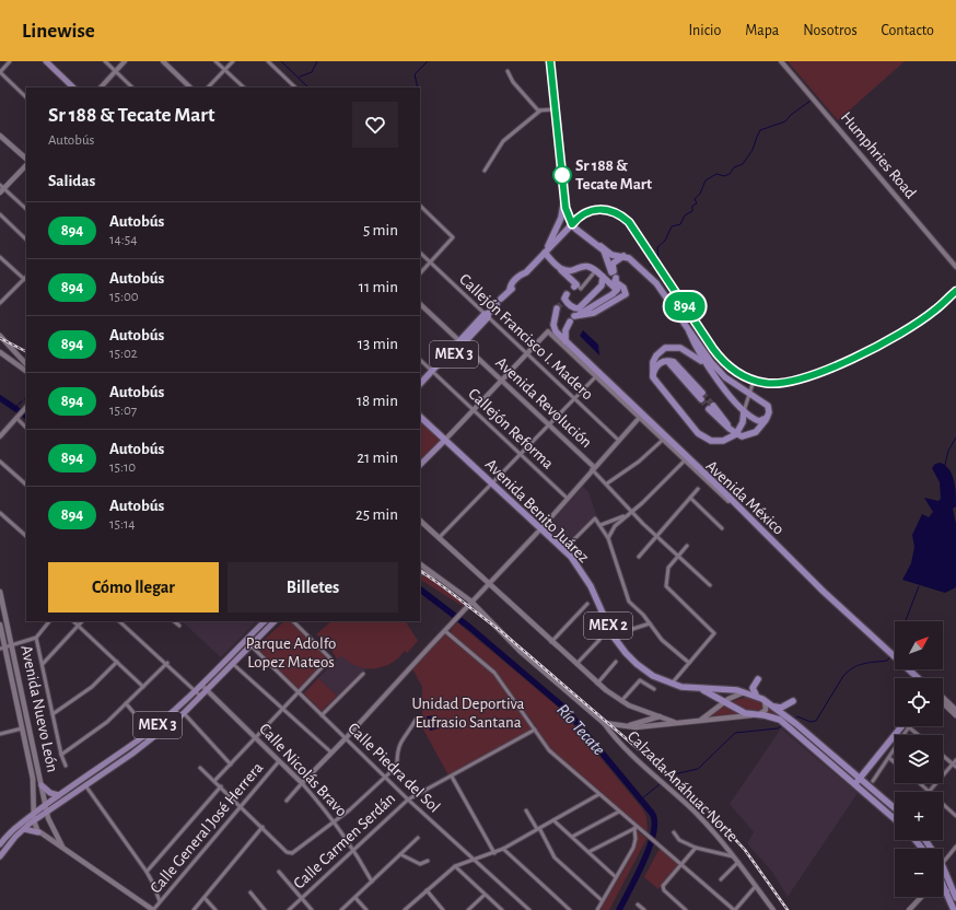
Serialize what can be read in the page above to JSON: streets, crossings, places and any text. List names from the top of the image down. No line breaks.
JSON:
{"streets":{"highway":["MEX 3","Avenida México","Avenida Benito Juárez","MEX 2"],"main road":["Avenida Nuevo León"],"street":["Humphries Road","Callejón Francisco I. Madero","Avenida Revolución","Callejón Reforma","Calle Piedra del Sol","Calle Nicolás Bravo","Calzada Anáhuac Norte","Calle General José Herrera","Calle Carmen Serdán"]},"crossings":[["Callejón Francisco I. Madero","MEX 3"],["MEX 3","Avenida Revolución"],["MEX 3","Callejón Reforma"],["MEX 3","Avenida Nuevo León"],["MEX 3","Calle Piedra del Sol"],["MEX 3","Calle Nicolás Bravo"],["Avenida Benito Juárez","MEX 2"],["Calle Piedra del Sol","Calle Carmen Serdán"],["Calle Nicolás Bravo","Calle General José Herrera"],["Calle Nicolás Bravo","Calle Carmen Serdán"]],"water":["Río Tecate"],"parks":["Parque Adolfo Lopez Mateos","Unidad Deportiva Eufrasio Santana"],"places":["Sr 188 & Tecate Mart"],"lines":["bus line 894"],"north":"top right","page":{"header":"Linewise","nav":["Inicio","Mapa","Nosotros","Contacto"],"on_map":"894","heading":[["Sr 188 & Tecate Mart","Autobús"],"Salidas"],"list":[{"mark":"894","name":"Autobús","note":"14:54","value":"5 min"},{"mark":"894","name":"Autobús","note":"15:00","value":"11 min"},{"mark":"894","name":"Autobús","note":"15:02","value":"13 min"},{"mark":"894","name":"Autobús","note":"15:07","value":"18 min"},{"mark":"894","name":"Autobús","note":"15:10","value":"21 min"},{"mark":"894","name":"Autobús","note":"15:14","value":"25 min"}],"buttons":["Cómo llegar","Billetes"],"map_buttons":["+","−"]}}
